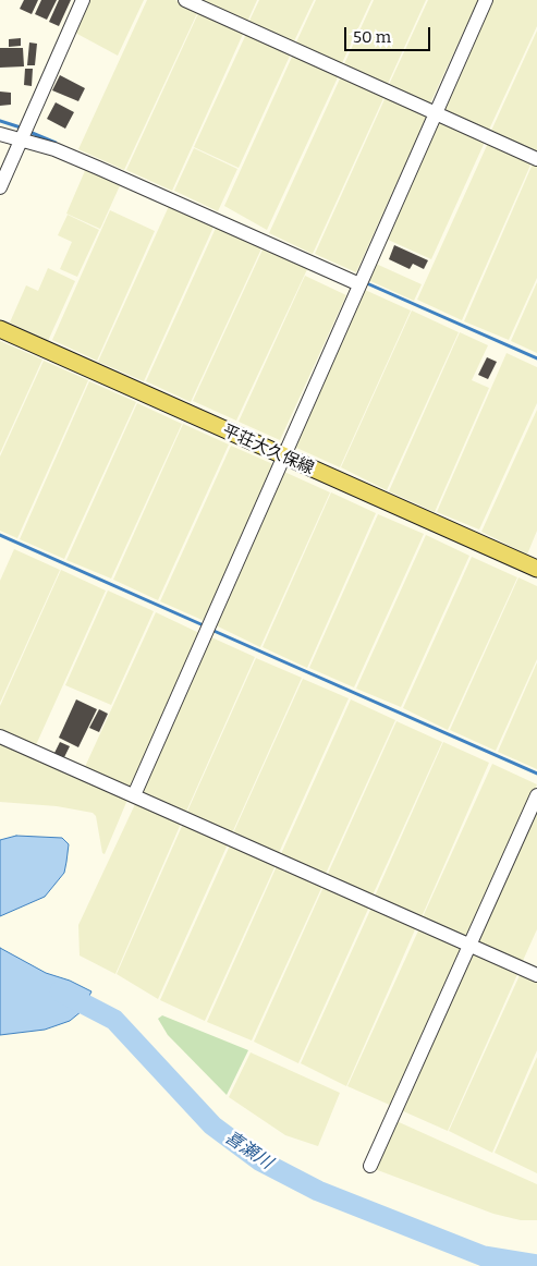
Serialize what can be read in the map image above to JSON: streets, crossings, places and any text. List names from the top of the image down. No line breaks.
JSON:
{"streets":{"main road":["平荘大久保線"]},"water":["喜瀬川"],"scale_bar":"50 m"}
